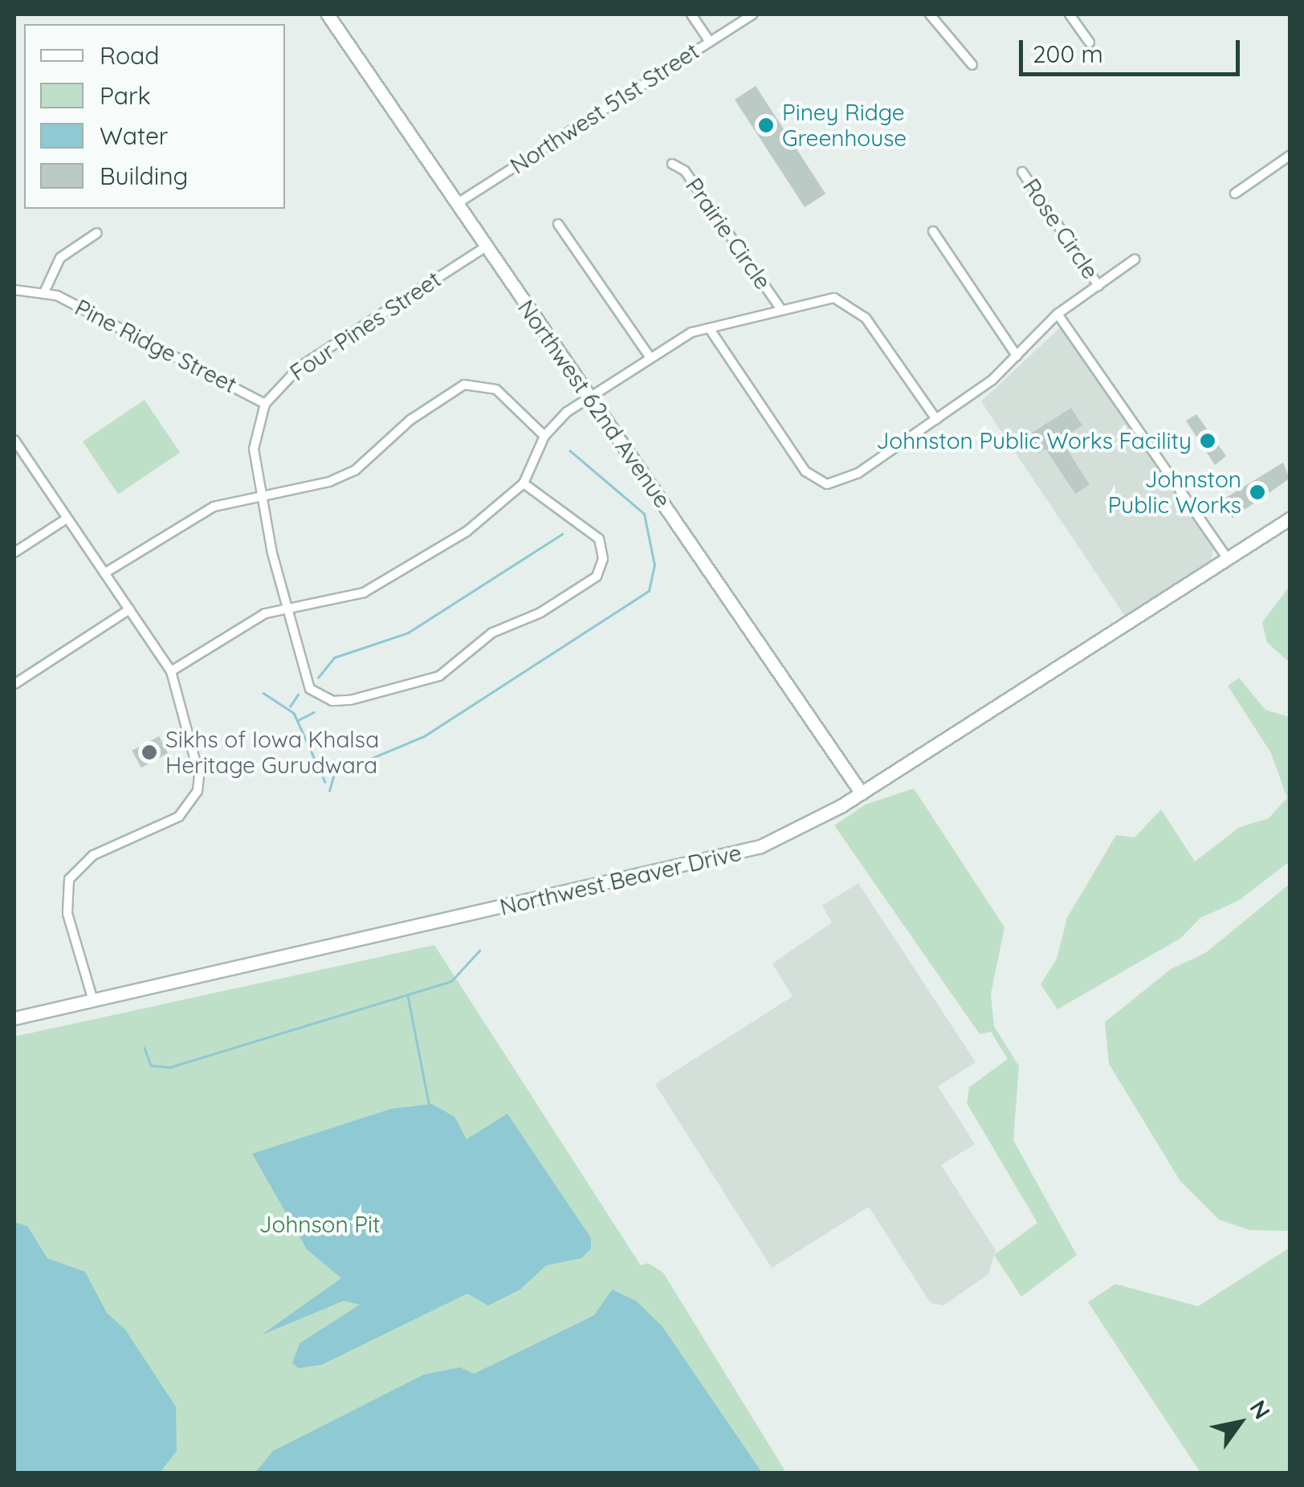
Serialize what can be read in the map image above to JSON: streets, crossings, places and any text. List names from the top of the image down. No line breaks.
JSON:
{"streets":{"main road":["Northwest 62nd Avenue","Northwest Beaver Drive"],"street":["Northwest 51st Street","Rose Circle","Prairie Circle","Four Pines Street","Pine Ridge Street"]},"crossings":[["Northwest 51st Street","Northwest 62nd Avenue"],["Four Pines Street","Pine Ridge Street"],["Four Pines Street","Northwest 62nd Avenue"],["Northwest 62nd Avenue","Northwest Beaver Drive"]],"parks":["Johnson Pit"],"places":["Piney Ridge Greenhouse","Johnston Public Works Facility","Johnston Public Works","Sikhs of Iowa Khalsa Heritage Gurudwara"],"legend":["Road","Park","Water","Building"],"scale_bar":"200 m","north":"top right"}
